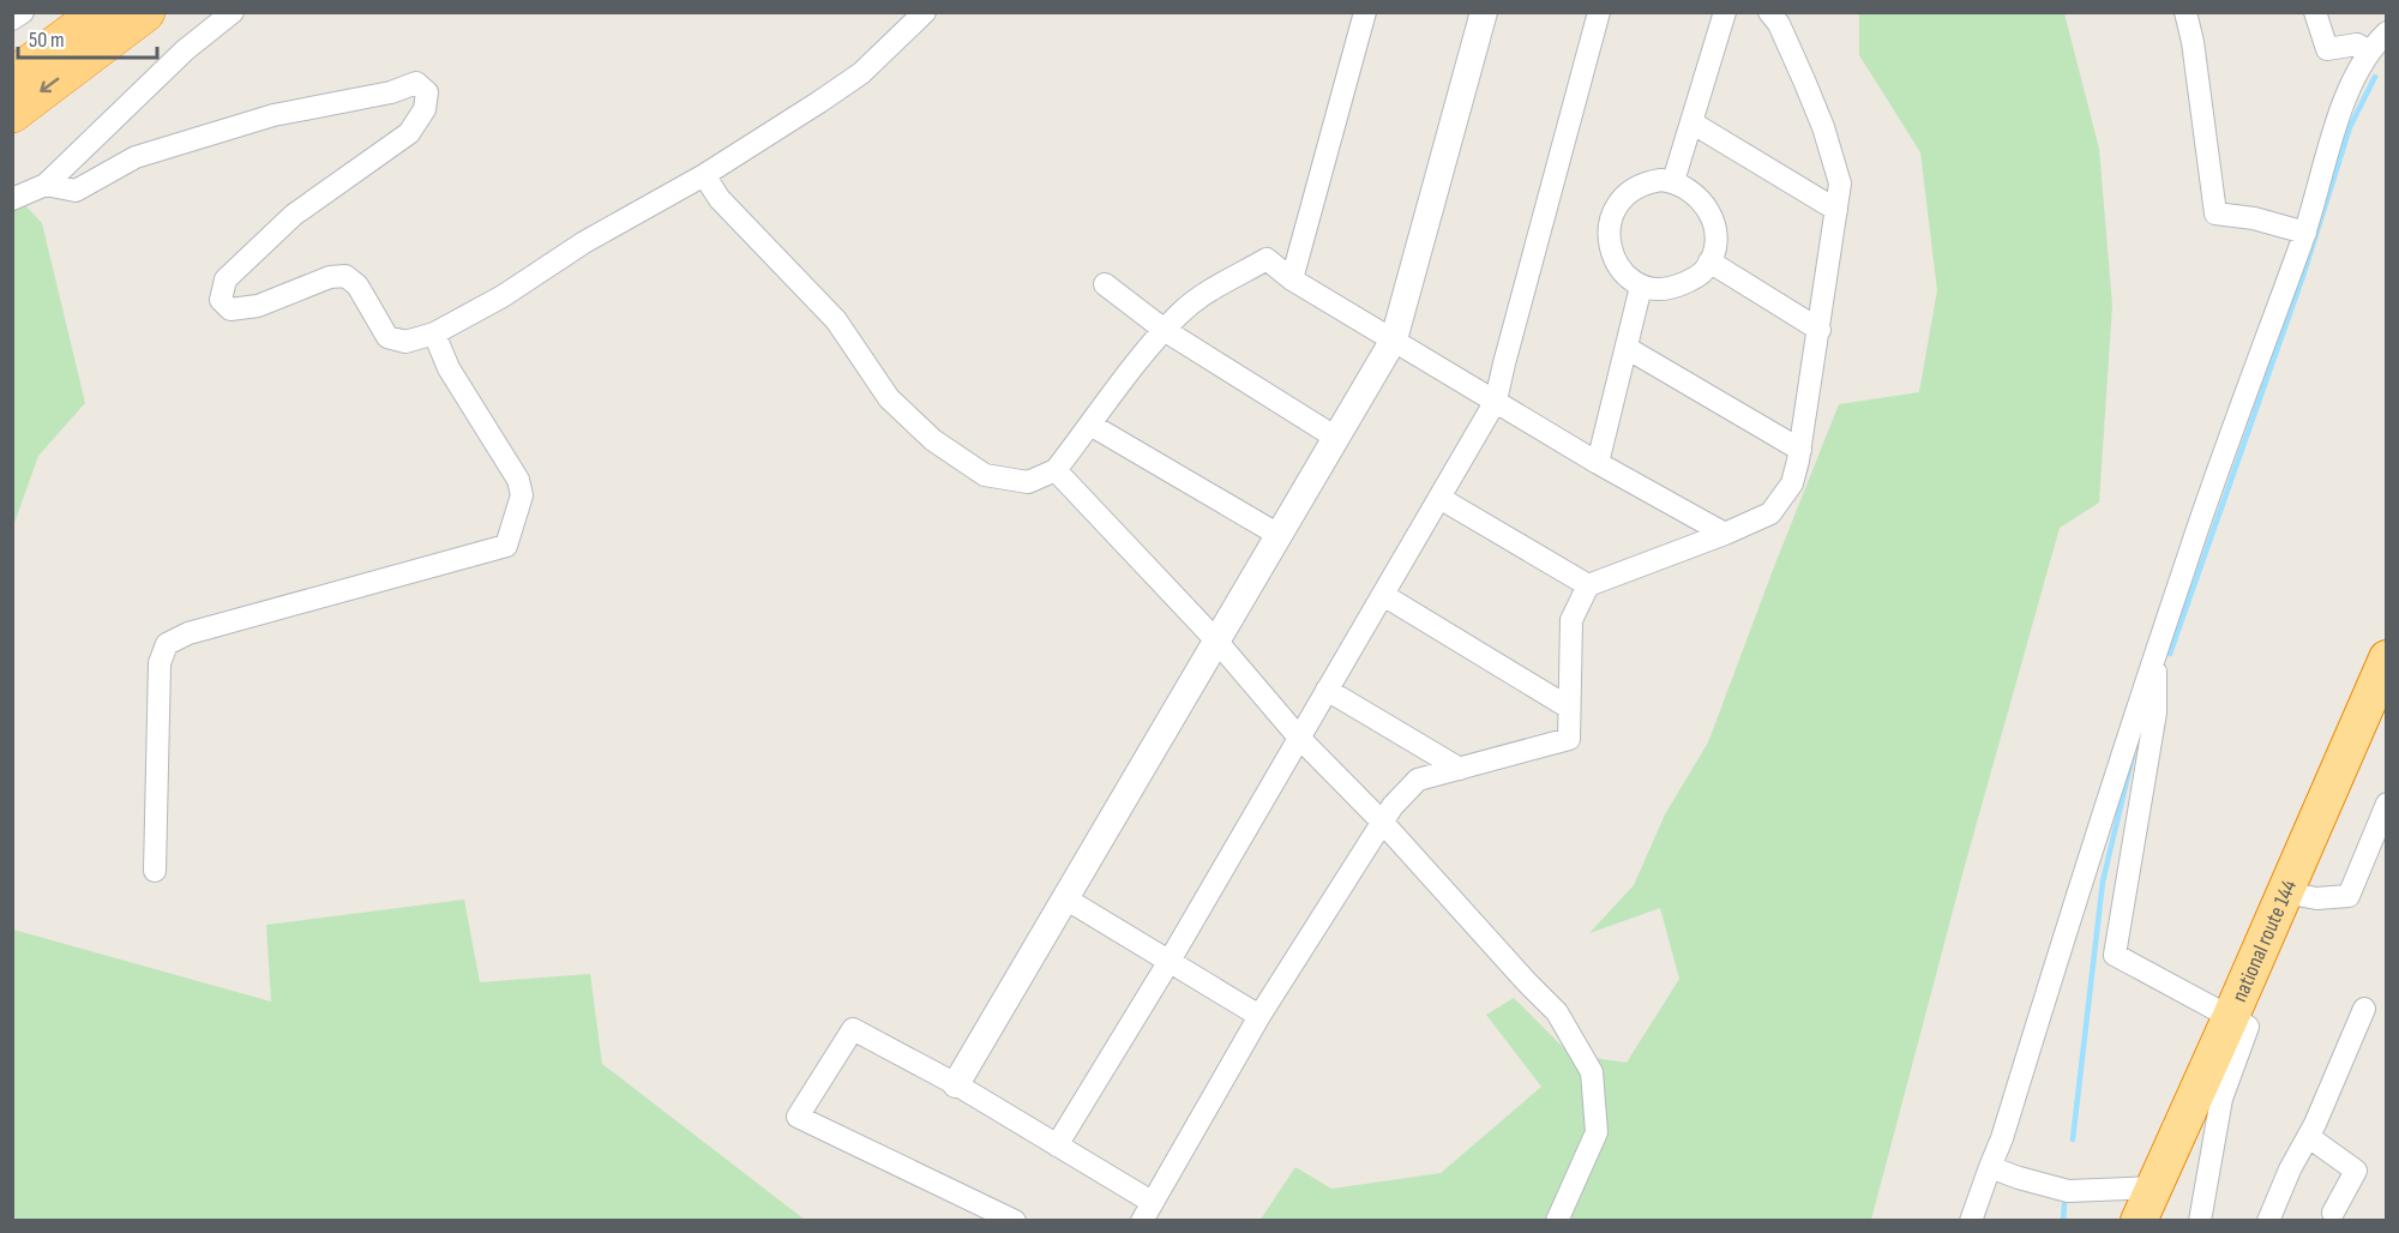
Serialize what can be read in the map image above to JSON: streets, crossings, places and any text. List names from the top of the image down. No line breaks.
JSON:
{"streets":{"highway":["national route 144"]},"scale_bar":"50 m"}
